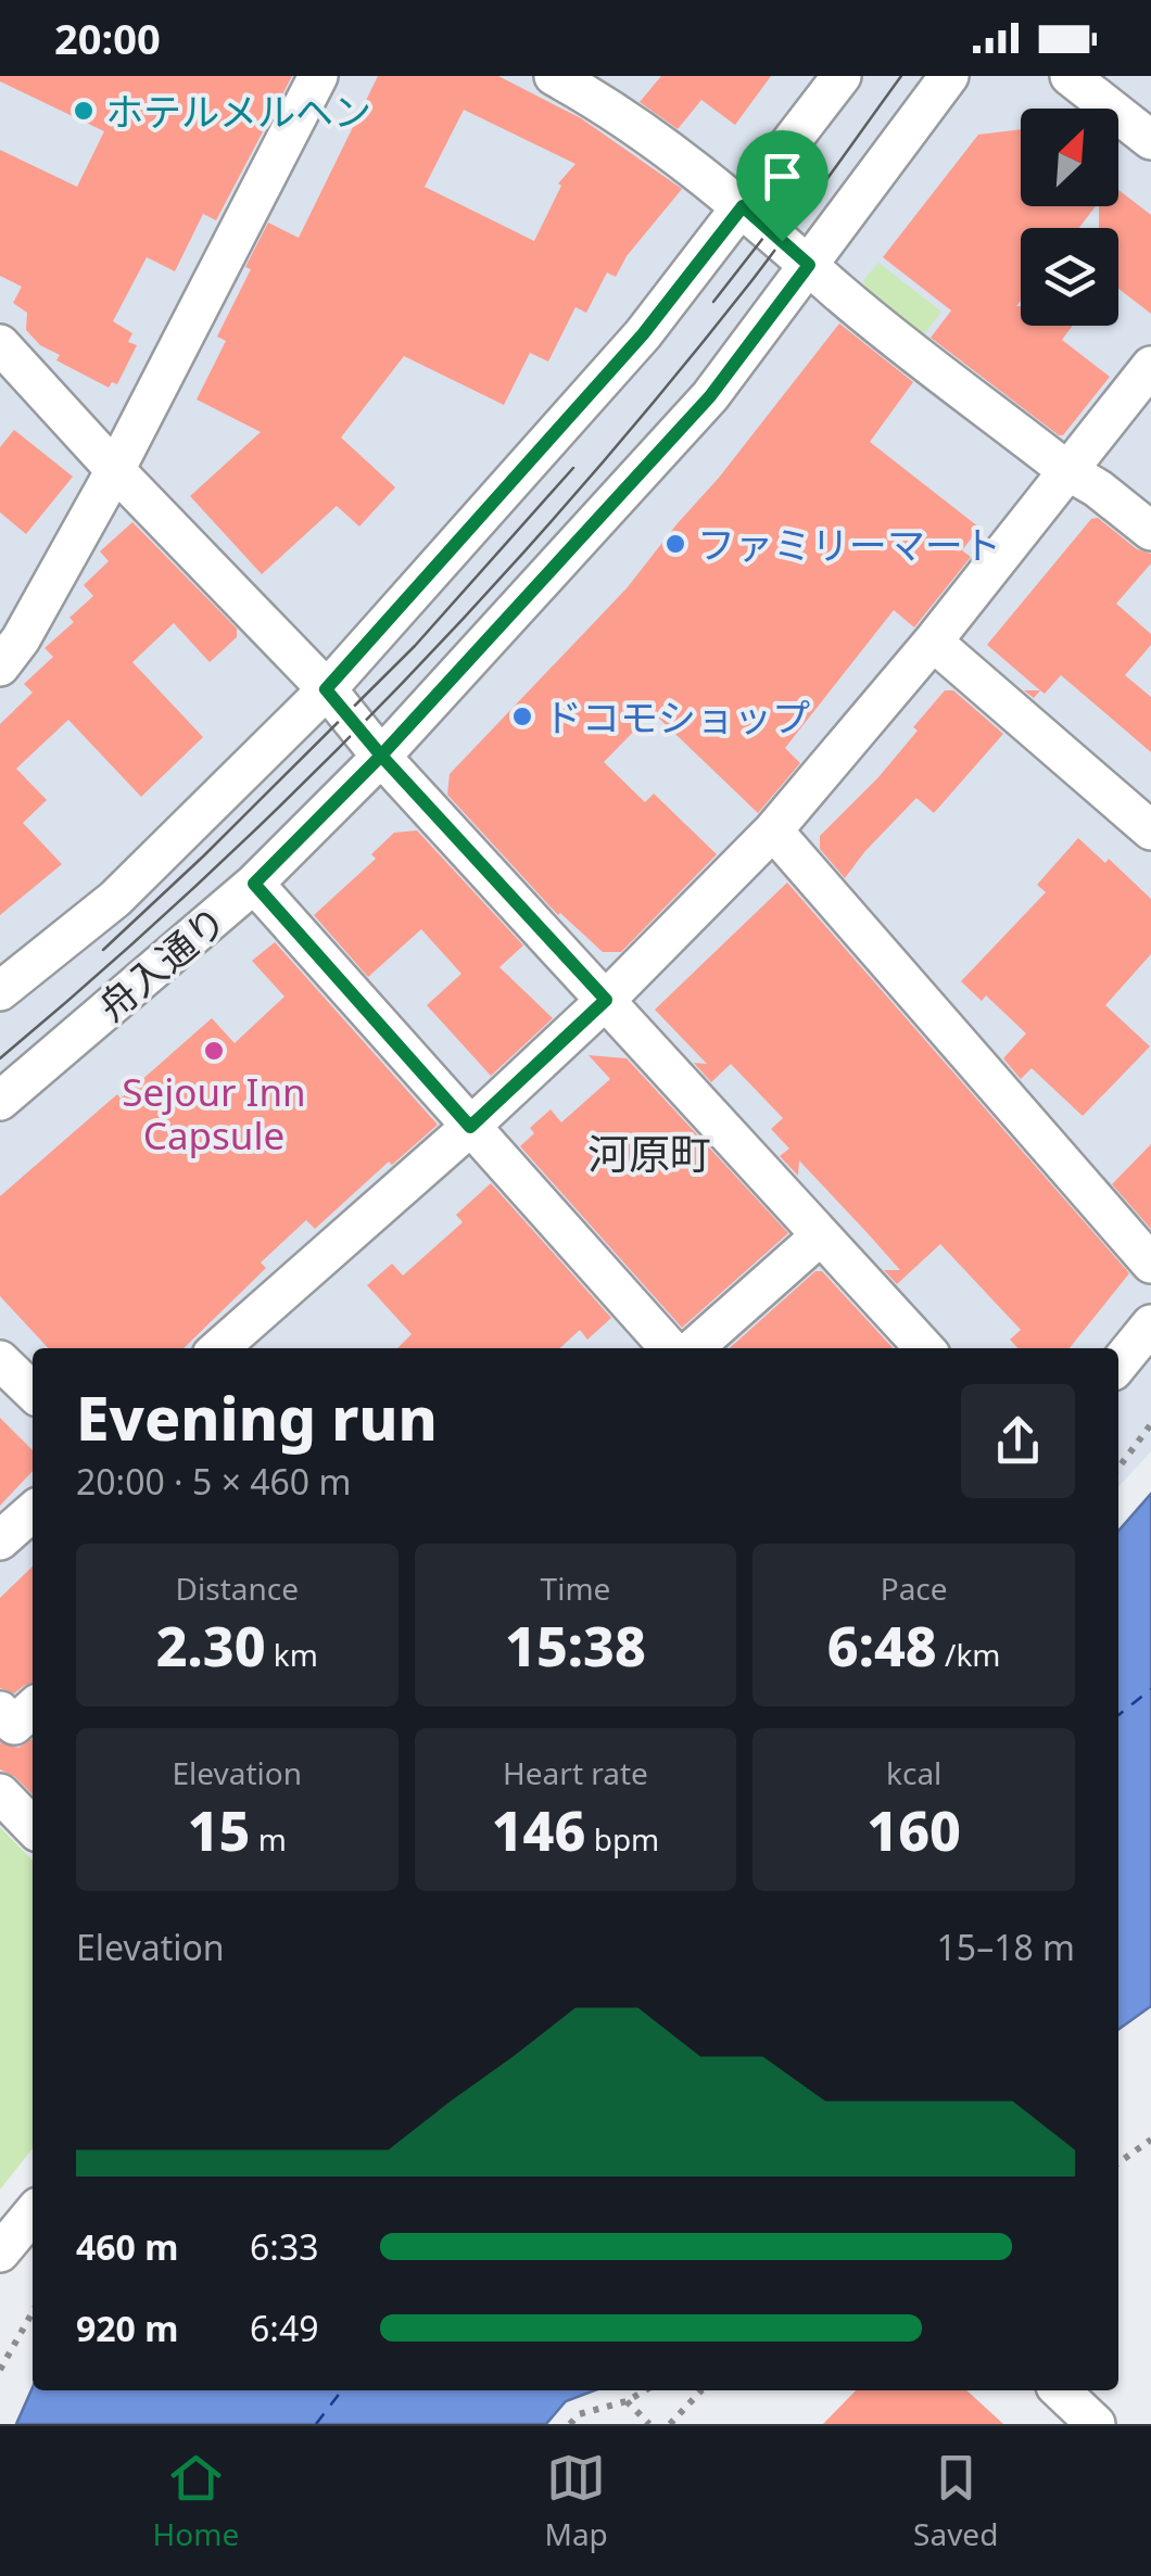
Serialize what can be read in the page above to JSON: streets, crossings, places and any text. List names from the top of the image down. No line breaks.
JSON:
{"streets":{"street":["舟入通り"]},"districts":["河原町"],"places":["ホテルメルヘン","ファミリーマート","ドコモショップ","Sejour Inn Capsule"],"north":"top right","page":{"status":"20:00","heading":["Evening run","20:00 · 5 × 460 m"],"stats":[["Distance","2.30 km"],["Time","15:38"],["Pace","6:48 /km"],["Elevation","15 m"],["Heart rate","146 bpm"],["kcal","160"]],"chart":["Elevation","15–18 m"],"list":[{"name":"460 m","note":"6:33"},{"name":"920 m","note":"6:49"}],"tabs":["Home","Map","Saved"]}}
